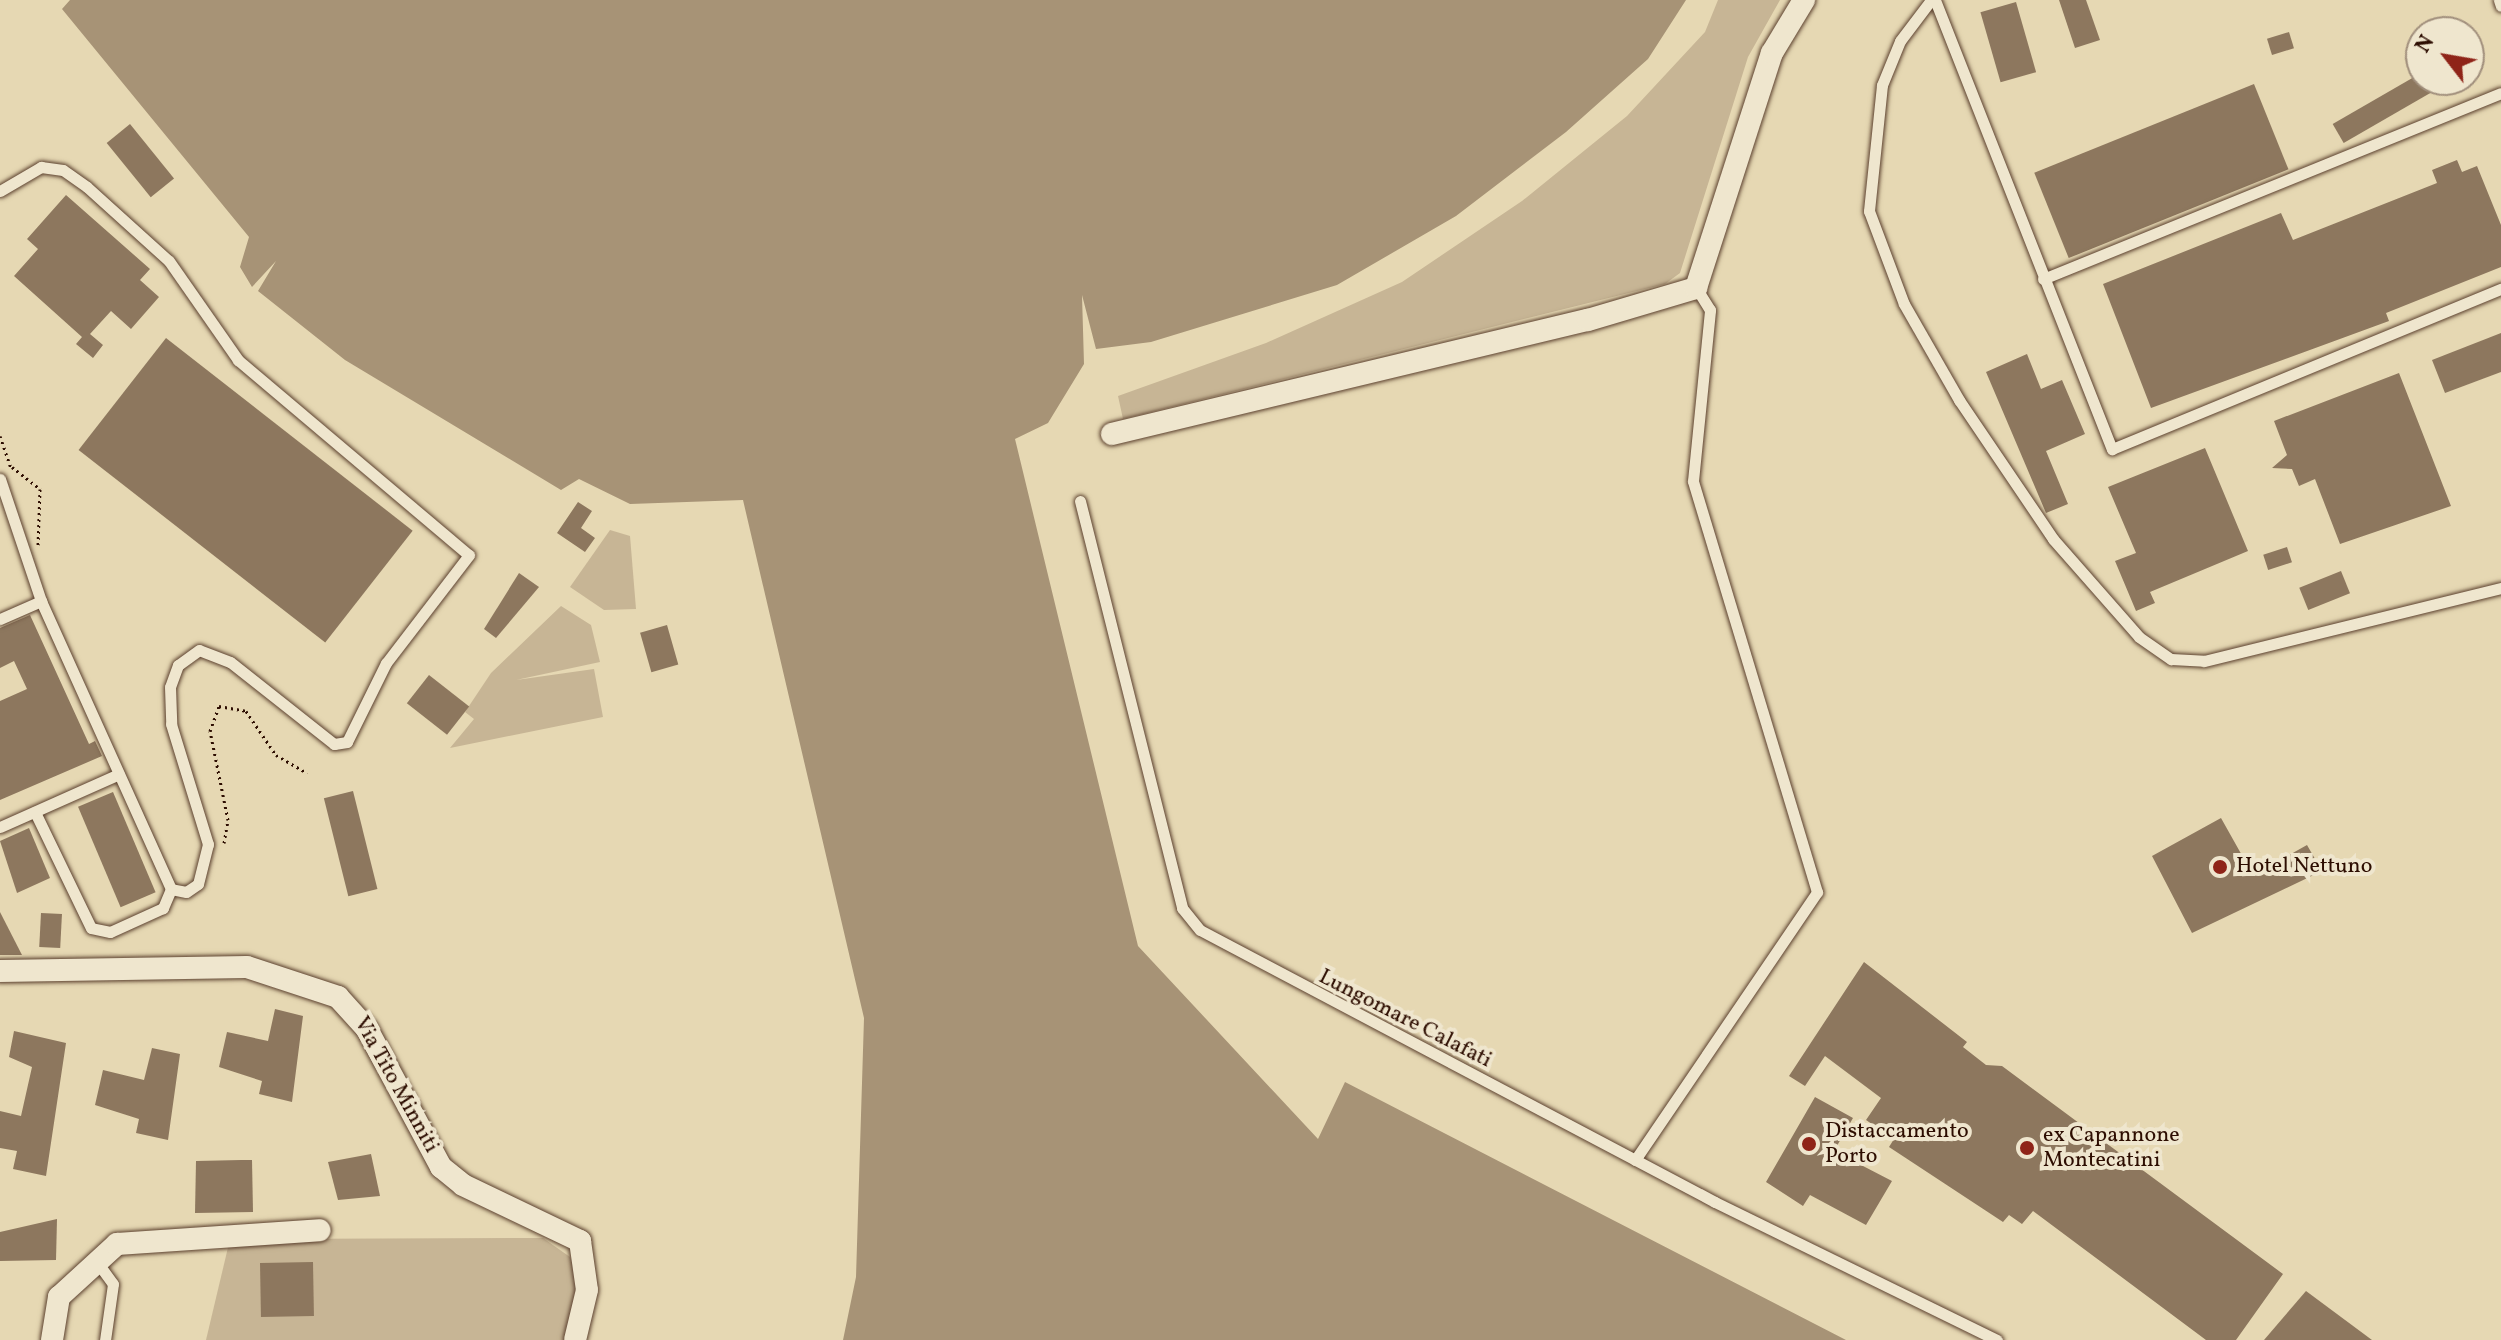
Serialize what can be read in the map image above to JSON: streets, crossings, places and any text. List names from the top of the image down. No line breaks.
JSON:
{"streets":{"street":["Via Tito Minniti"],"lane":["Lungomare Calafati"]},"places":["Hotel Nettuno","Distaccamento Porto","ex Capannone Montecatini"],"north":"top left"}
